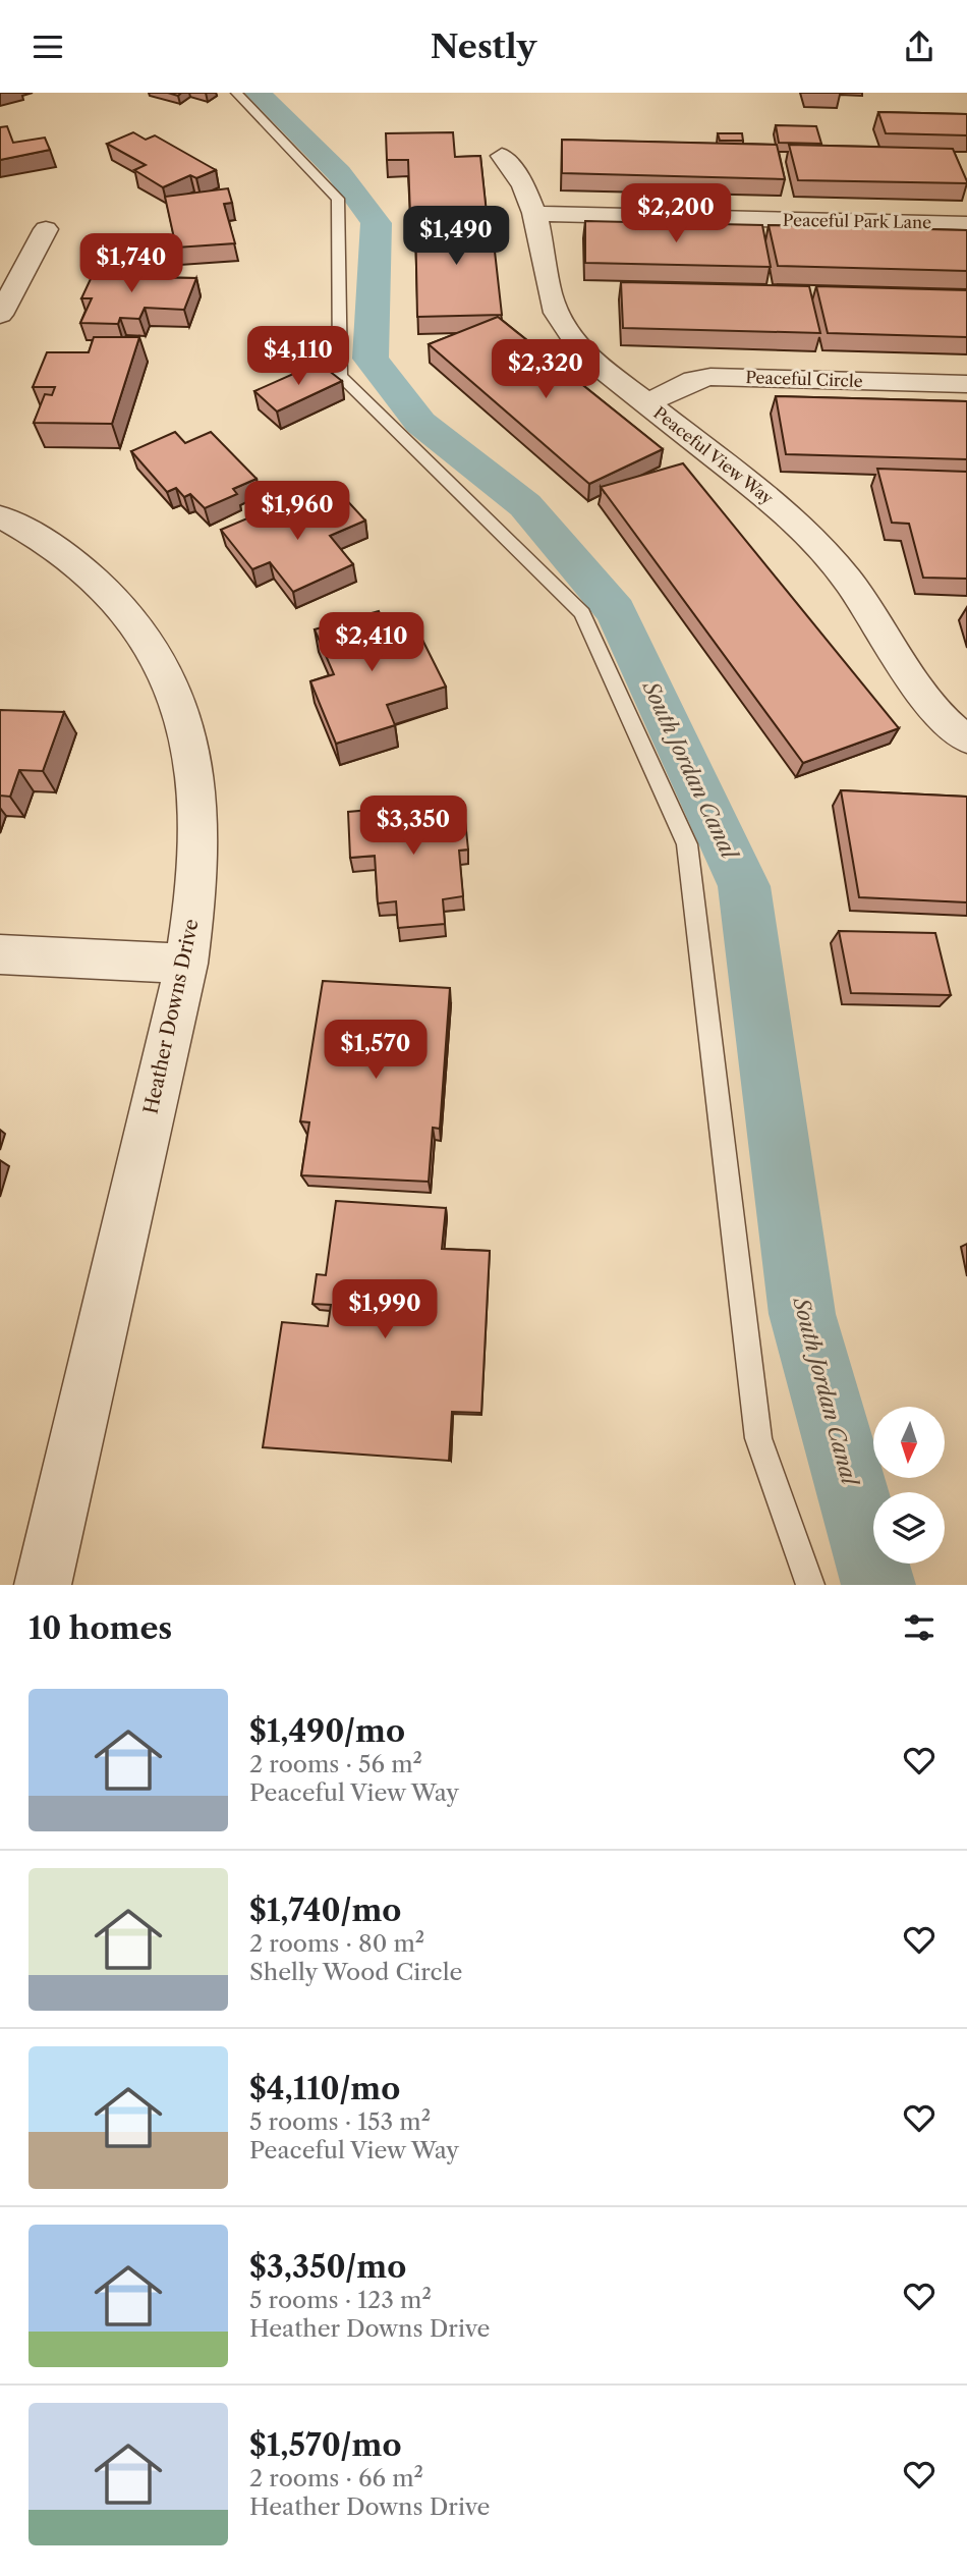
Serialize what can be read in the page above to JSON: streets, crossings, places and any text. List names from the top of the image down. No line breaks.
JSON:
{"streets":{"street":["Peaceful Park Lane","Peaceful Circle","Peaceful View Way","Heather Downs Drive"]},"crossings":[["Peaceful Park Lane","Peaceful View Way"],["Peaceful Circle","Peaceful View Way"]],"water":["South Jordan Canal"],"north":"bottom","page":{"header":"Nestly","price":["$2,200","$1,490","$1,740","$4,110","$2,320","$1,960","$2,410","$3,350","$1,570","$1,990"],"heading":"10 homes","list":[{"name":"$1,490/mo","note":"2 rooms · 56 m² · Peaceful View Way"},{"name":"$1,740/mo","note":"2 rooms · 80 m² · Shelly Wood Circle"},{"name":"$4,110/mo","note":"5 rooms · 153 m² · Peaceful View Way"},{"name":"$3,350/mo","note":"5 rooms · 123 m² · Heather Downs Drive"},{"name":"$1,570/mo","note":"2 rooms · 66 m² · Heather Downs Drive"}]}}
